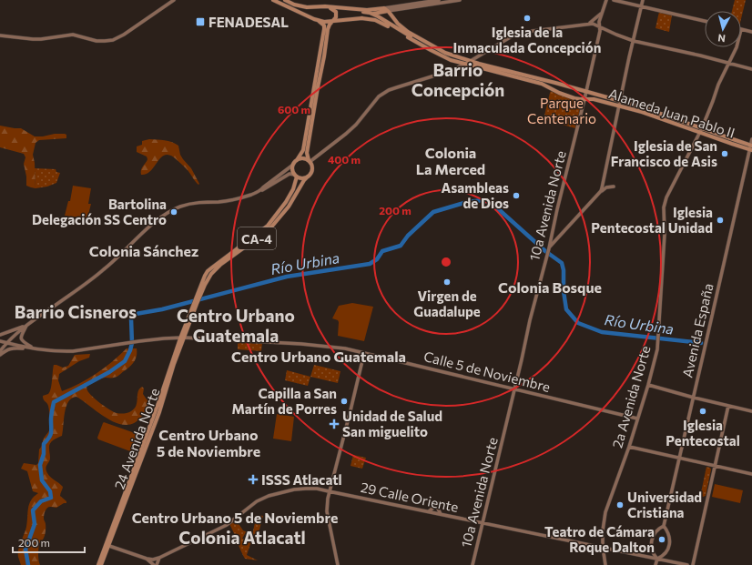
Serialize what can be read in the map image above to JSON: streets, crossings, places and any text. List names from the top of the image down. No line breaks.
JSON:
{"streets":{"main road":["Alameda Juan Pablo II","CA-4","24 Avenida Norte"],"street":["10a Avenida Norte","Avenida España","Calle 5 de Noviembre","2a Avenida Norte","29 Calle Oriente"]},"crossings":[["Alameda Juan Pablo II","10a Avenida Norte"],["10a Avenida Norte","Calle 5 de Noviembre"],["10a Avenida Norte","29 Calle Oriente"],["CA-4","Calle 5 de Noviembre"],["CA-4","24 Avenida Norte"],["Avenida España","29 Calle Oriente"],["Calle 5 de Noviembre","2a Avenida Norte"],["Calle 5 de Noviembre","24 Avenida Norte"],["2a Avenida Norte","29 Calle Oriente"]],"districts":["Barrio Concepción","Colonia La Merced","Colonia Sánchez","Colonia Bosque","Barrio Cisneros","Centro Urbano Guatemala","Centro Urbano Guatemala","Centro Urbano 5 de Noviembre","Centro Urbano 5 de Noviembre","Colonia Atlacatl"],"water":["Río Urbina"],"parks":["Parque Centenario"],"places":{"other":["Iglesia de la Inmaculada Concepción","Iglesia de San Francisco de Asis","Asambleas de Dios","Bartolina Delegación SS Centro","Iglesia Pentecostal Unidad","Virgen de Guadalupe","Capilla a San Martín de Porres","Iglesia Pentecostal","Universidad Cristiana","Teatro de Cámara Roque Dalton"],"transit":["FENADESAL"],"health":["Unidad de Salud San miguelito","ISSS Atlacatl"]},"scale_bar":"200 m","north":"bottom","rings":["600 m","400 m","200 m"]}
